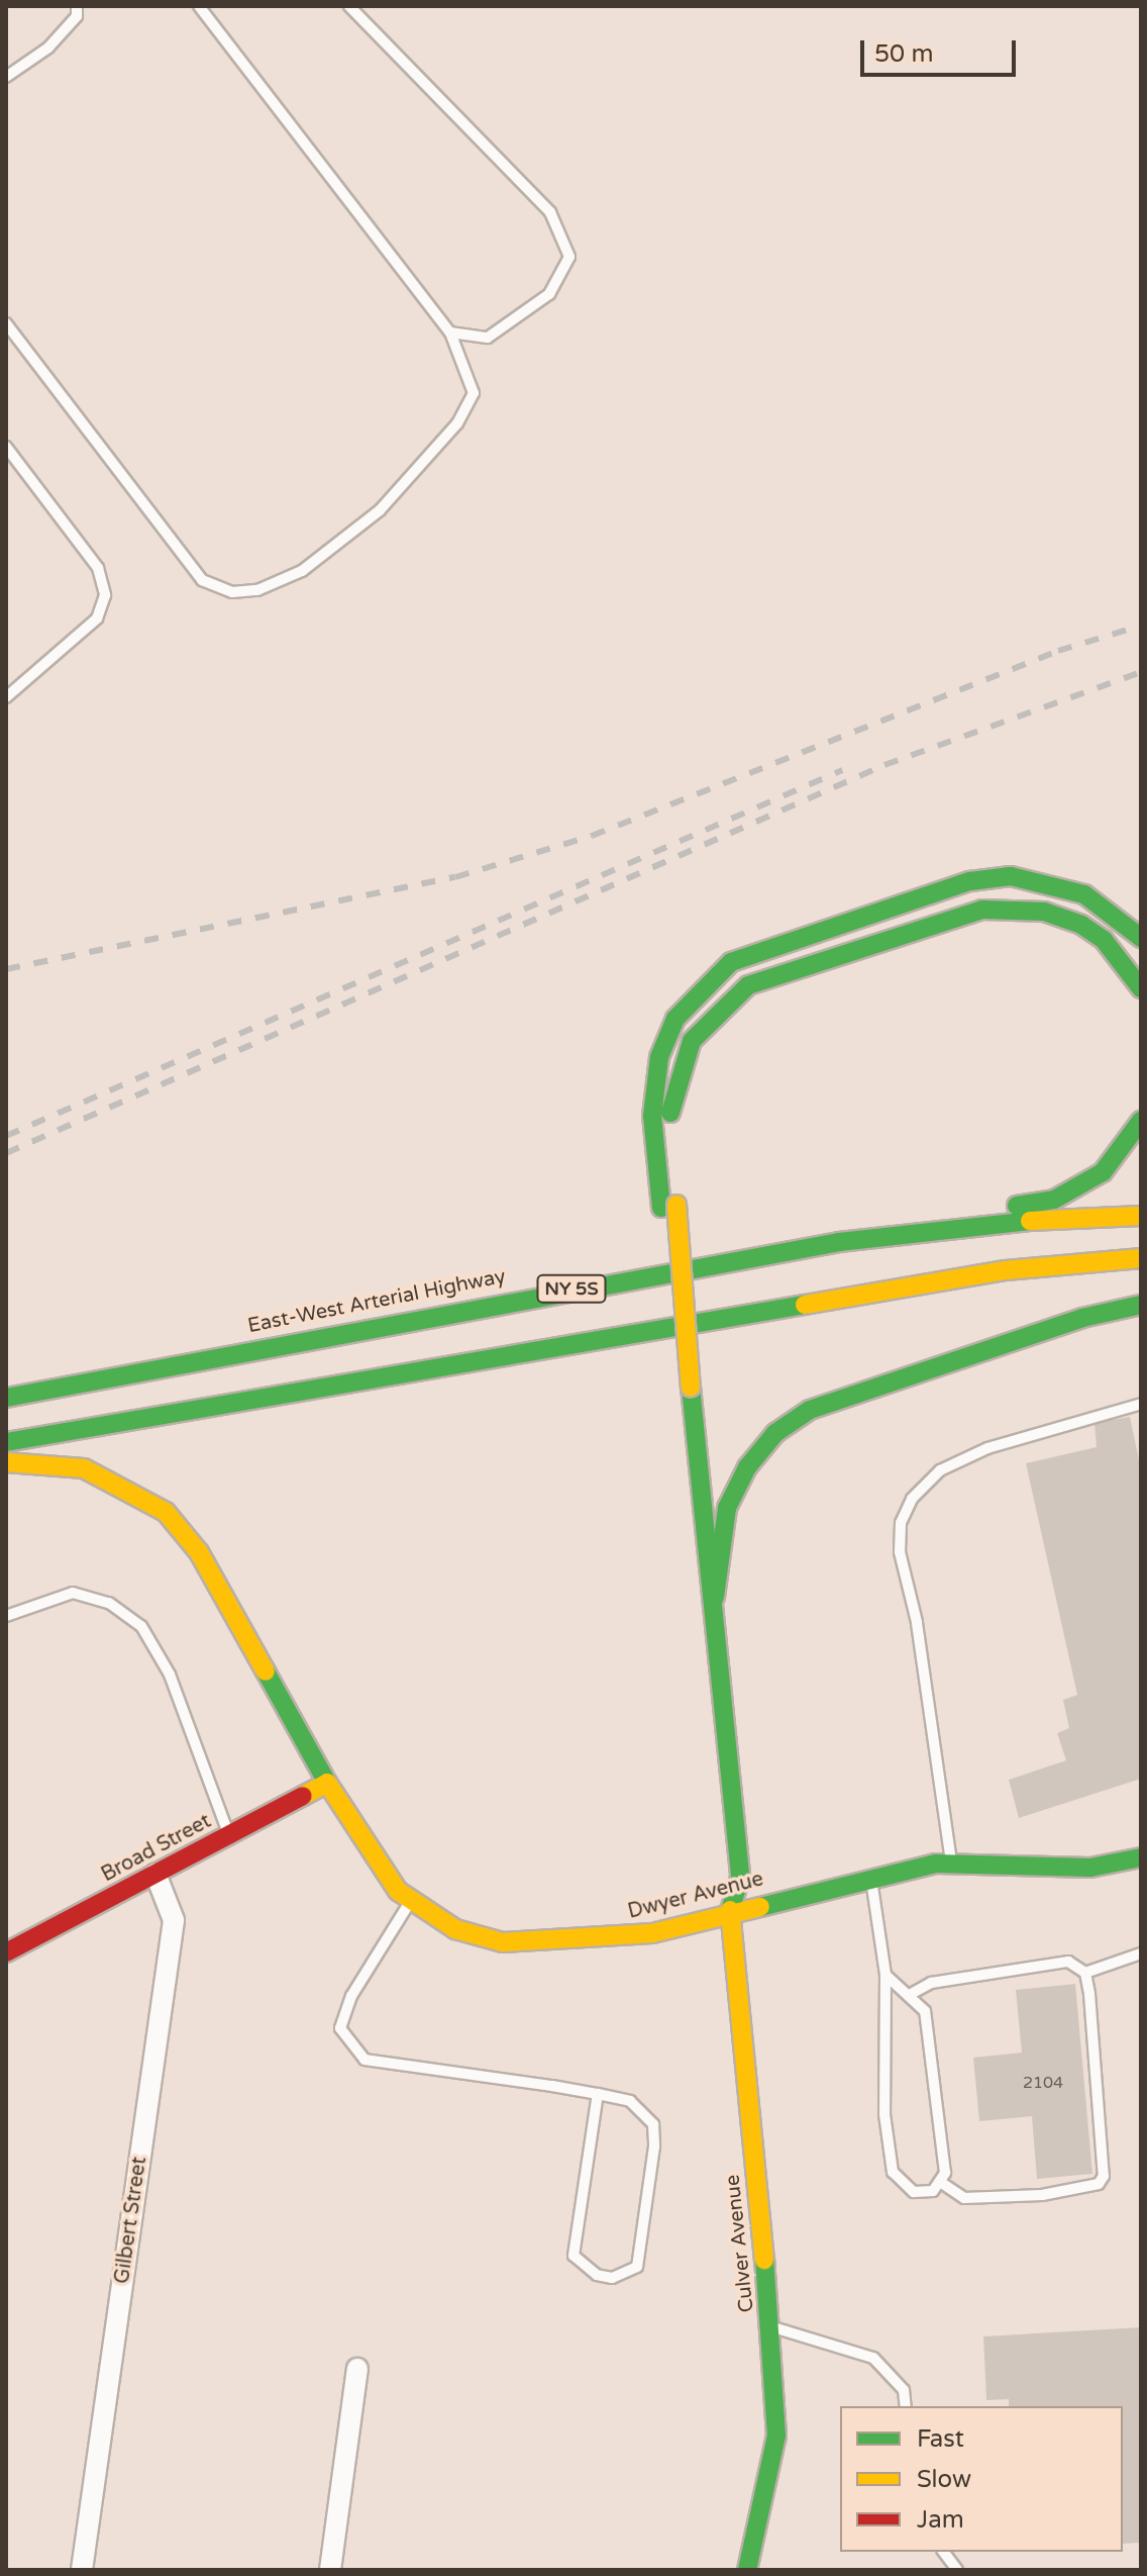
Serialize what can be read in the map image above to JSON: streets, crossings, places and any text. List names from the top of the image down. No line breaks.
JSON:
{"streets":{"main road":["NY 5S","East-West Arterial Highway","Broad Street","Dwyer Avenue","Culver Avenue"],"street":["Gilbert Street"]},"crossings":[["Broad Street","Dwyer Avenue"],["Broad Street","Gilbert Street"],["Dwyer Avenue","Culver Avenue"]],"house_numbers":["2104"],"legend":["Fast","Slow","Jam"],"scale_bar":"50 m"}
